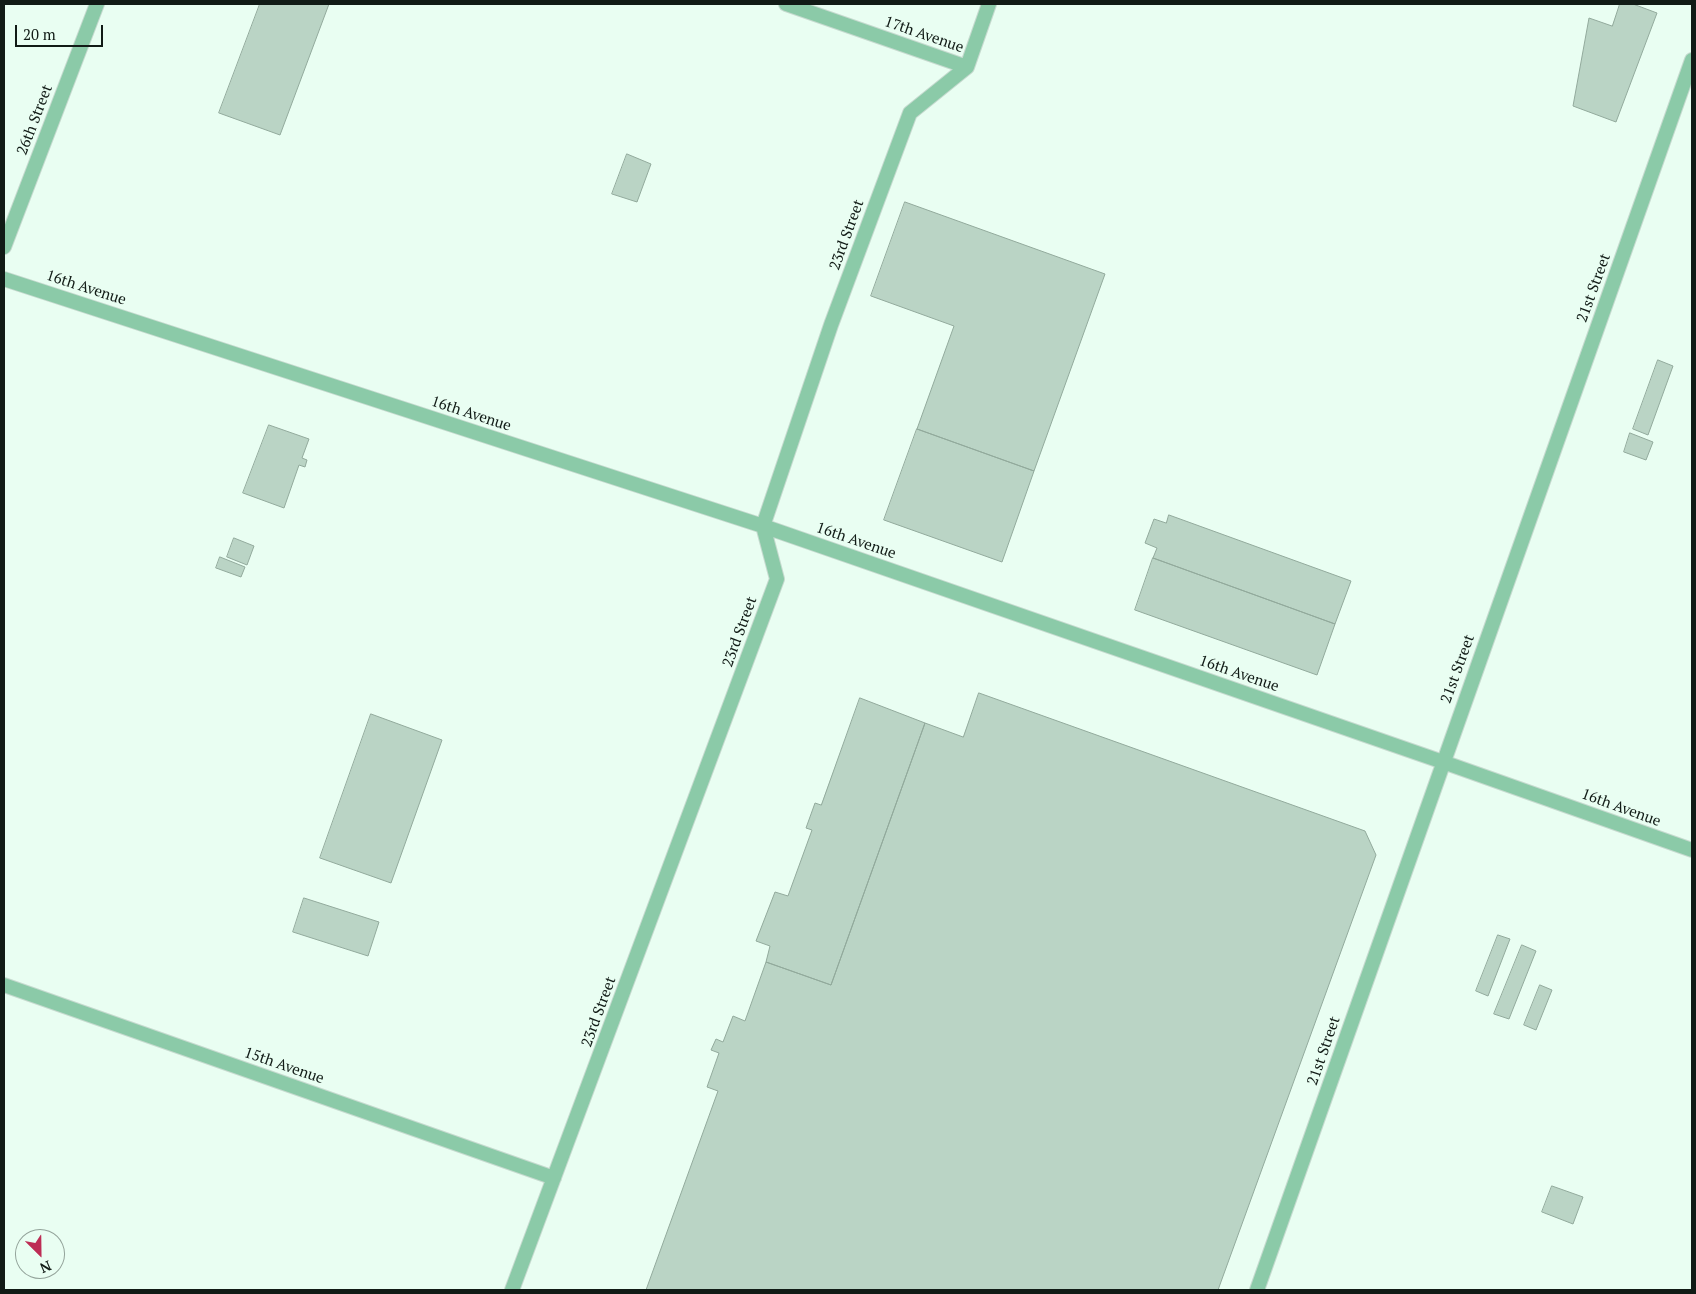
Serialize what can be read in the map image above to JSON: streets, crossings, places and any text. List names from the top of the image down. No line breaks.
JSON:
{"streets":{"lane":["17th Avenue","26th Street","23rd Street","16th Avenue","21st Street","15th Avenue"]},"crossings":[["17th Avenue","23rd Street"],["23rd Street","16th Avenue"],["23rd Street","15th Avenue"],["16th Avenue","21st Street"]],"scale_bar":"20 m","north":"bottom right"}
